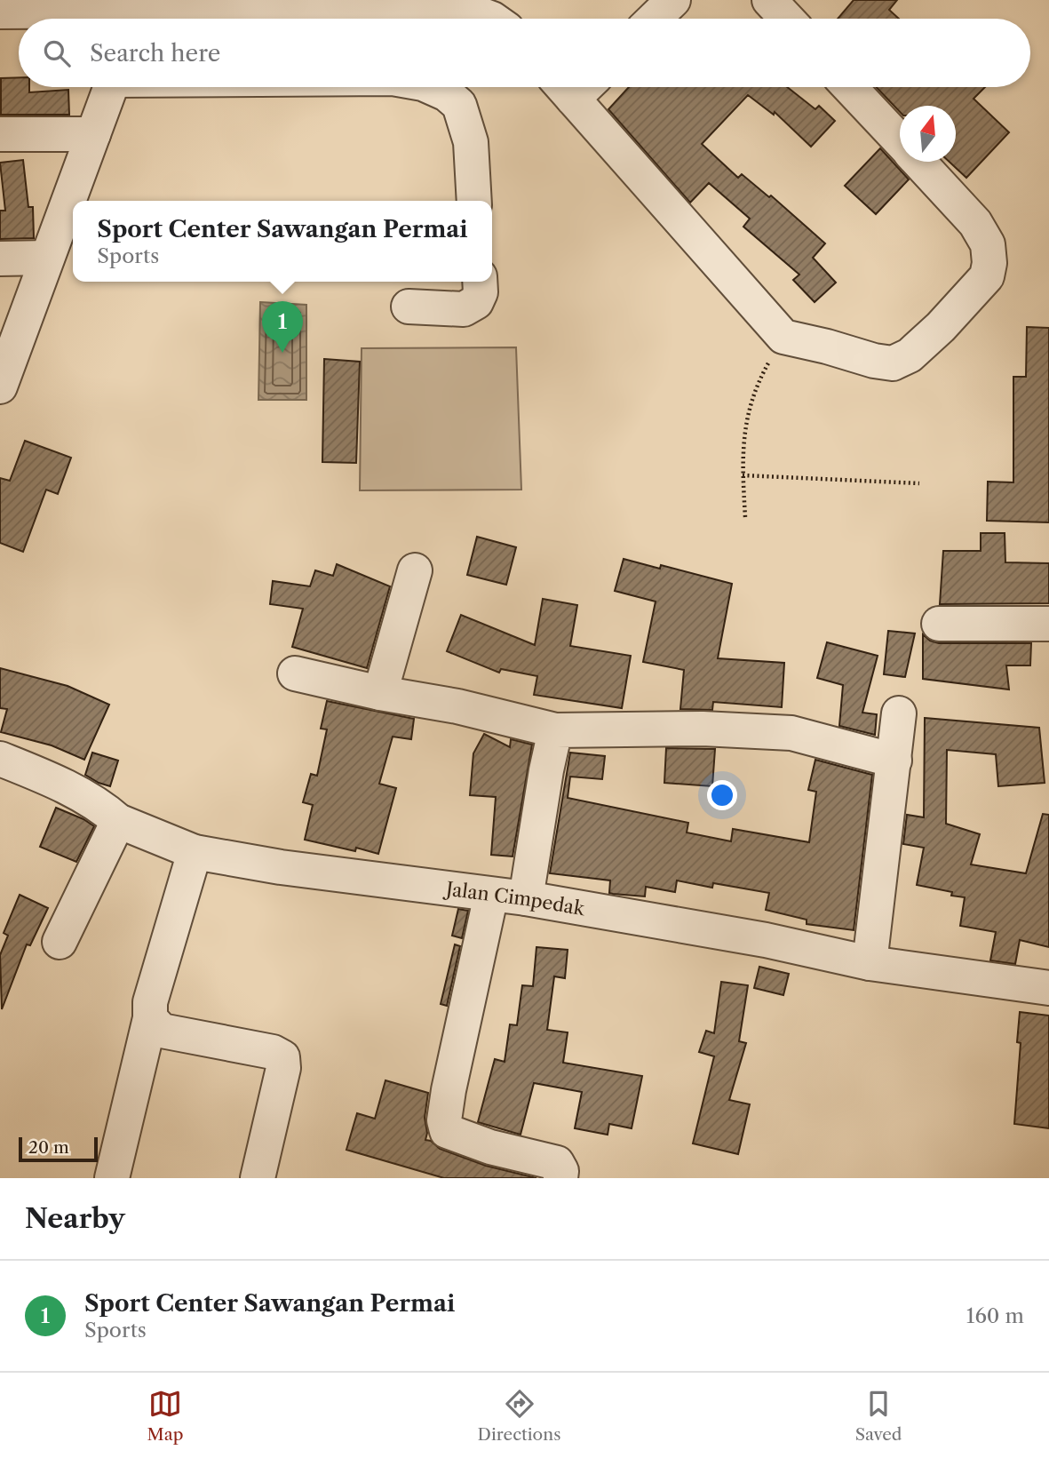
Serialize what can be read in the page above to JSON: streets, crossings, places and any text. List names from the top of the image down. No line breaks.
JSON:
{"streets":{"street":["Jalan Cimpedak"]},"scale_bar":"20 m","north":"top","page":{"search":"Search here","popup":["Sport Center Sawangan Permai","Sports"],"pins":"1","scale":"20 m","heading":"Nearby","list":[{"mark":"1","name":"Sport Center Sawangan Permai","note":"Sports","value":"160 m"}],"nav":["Map","Directions","Saved"]}}
